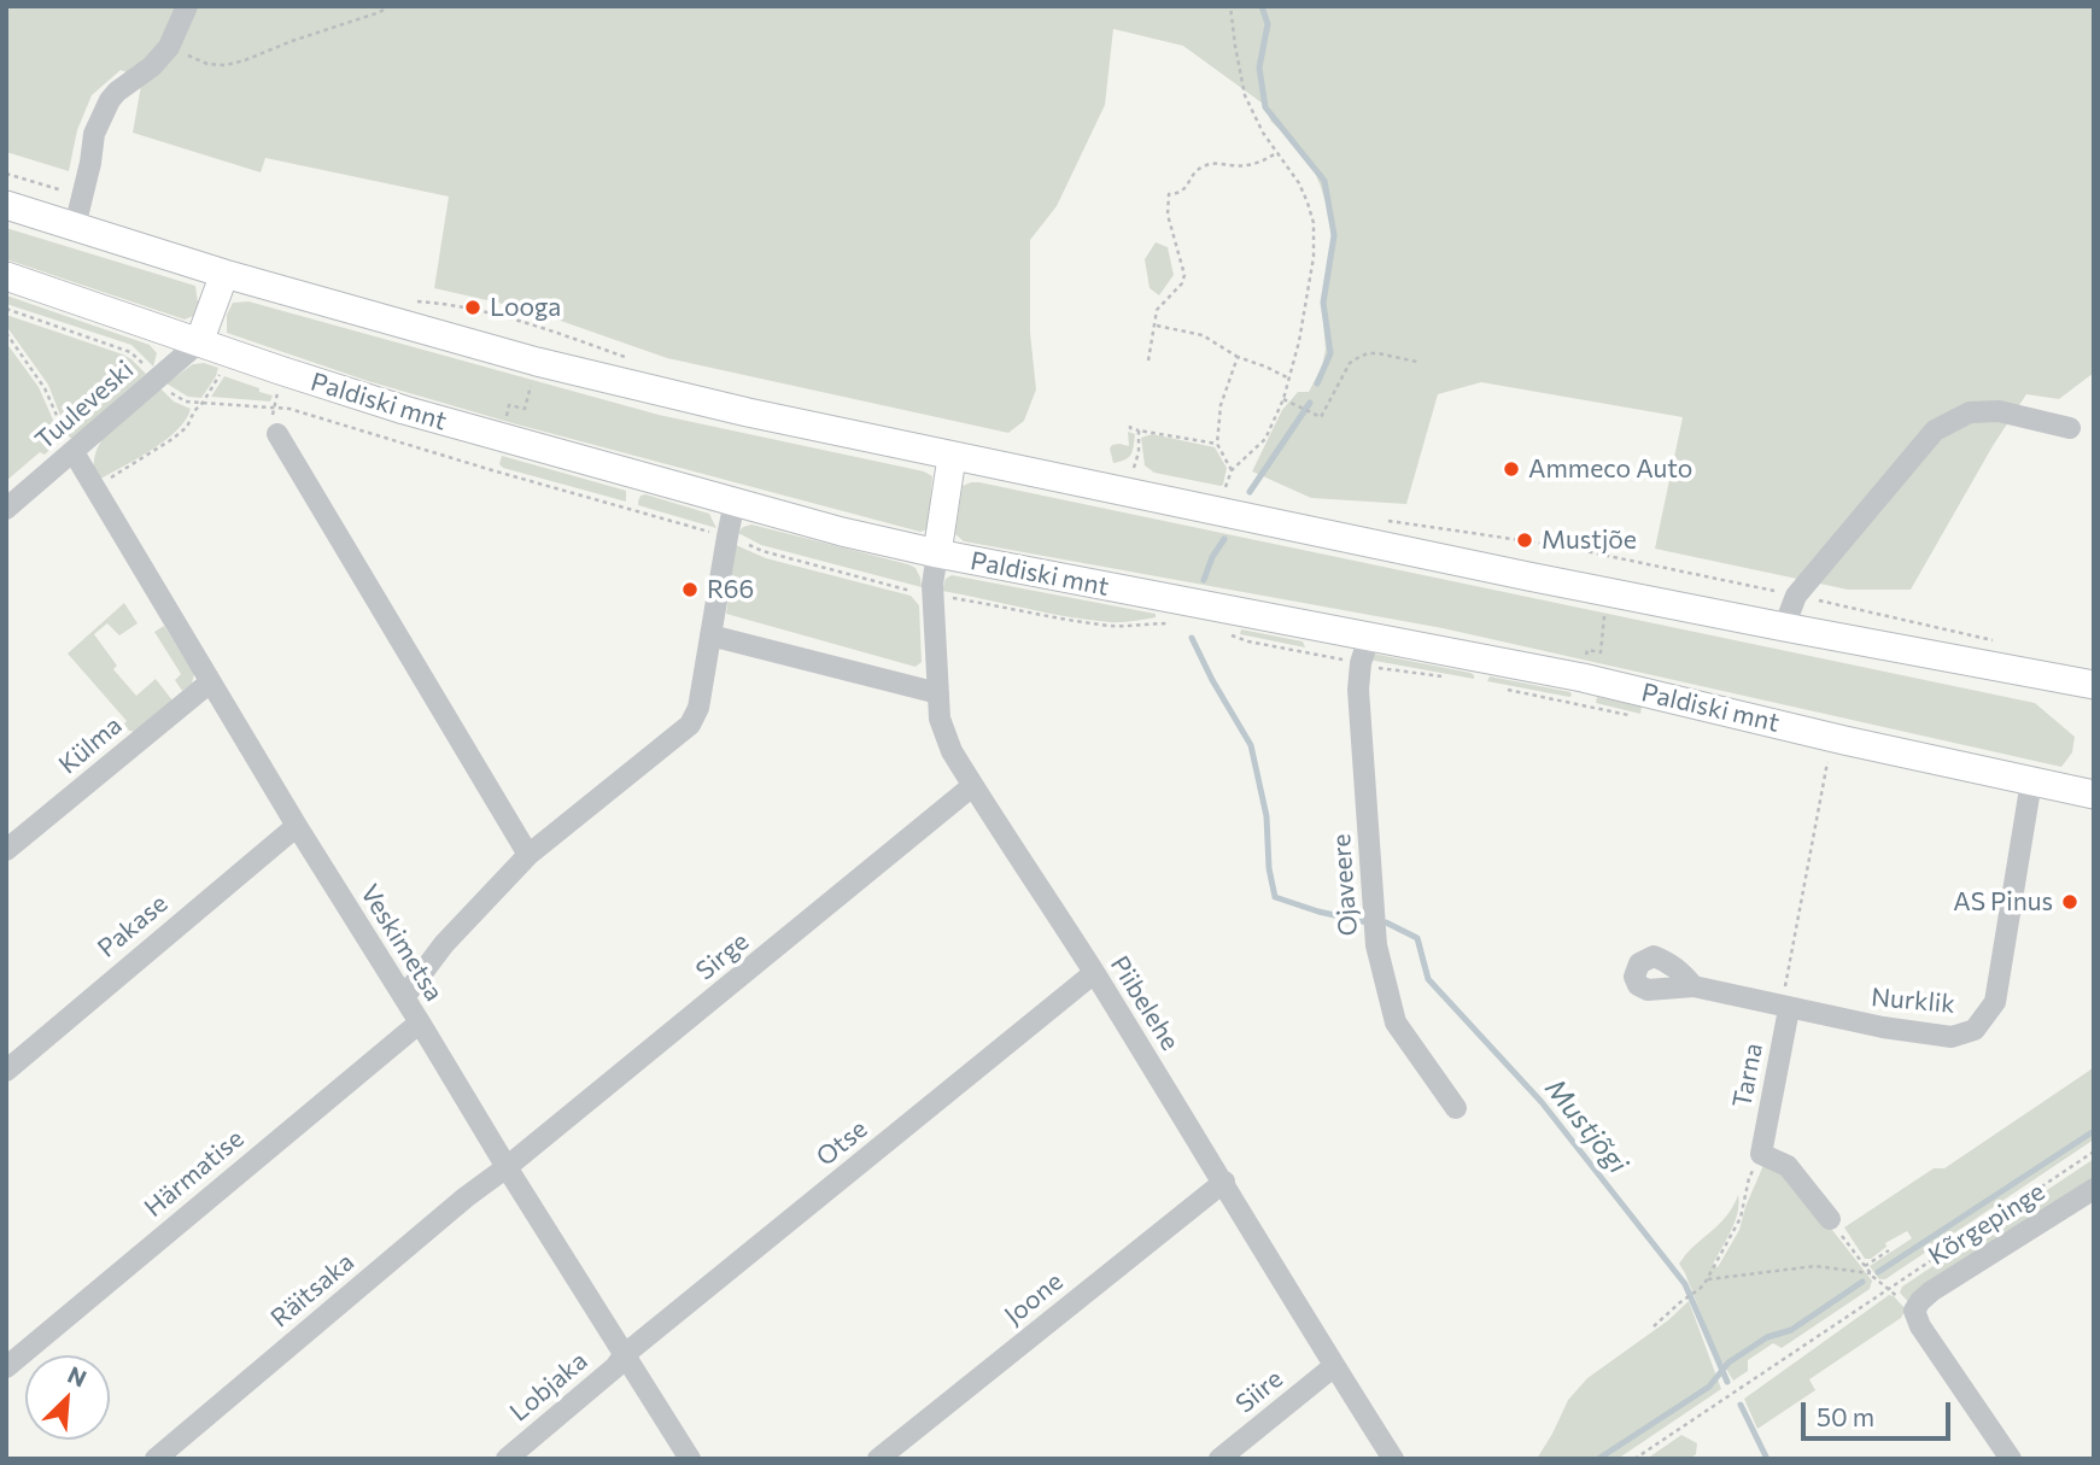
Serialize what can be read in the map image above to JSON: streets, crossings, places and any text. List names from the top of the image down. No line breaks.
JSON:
{"streets":{"main road":["Paldiski mnt"],"street":["Tuuleveski","Külma","Ojaveere","Pakase","Veskimetsa","Sirge","Nurklik","Piibelehe","Tarna","Otse","Härmatise","Kõrgepinge","Räitsaka","Joone","Lobjaka","Siire"]},"crossings":[["Paldiski mnt","Tuuleveski"],["Paldiski mnt","Ojaveere"],["Paldiski mnt","Nurklik"],["Paldiski mnt","Piibelehe"],["Tuuleveski","Veskimetsa"],["Külma","Veskimetsa"],["Pakase","Veskimetsa"],["Veskimetsa","Sirge"],["Veskimetsa","Otse"],["Veskimetsa","Härmatise"],["Veskimetsa","Räitsaka"],["Veskimetsa","Lobjaka"],["Sirge","Piibelehe"],["Sirge","Räitsaka"],["Nurklik","Tarna"],["Piibelehe","Otse"],["Piibelehe","Joone"],["Piibelehe","Siire"],["Otse","Lobjaka"]],"water":["Mustjõgi"],"places":["Looga","Ammeco Auto","Mustjõe","R66","AS Pinus"],"scale_bar":"50 m","north":"top right"}
